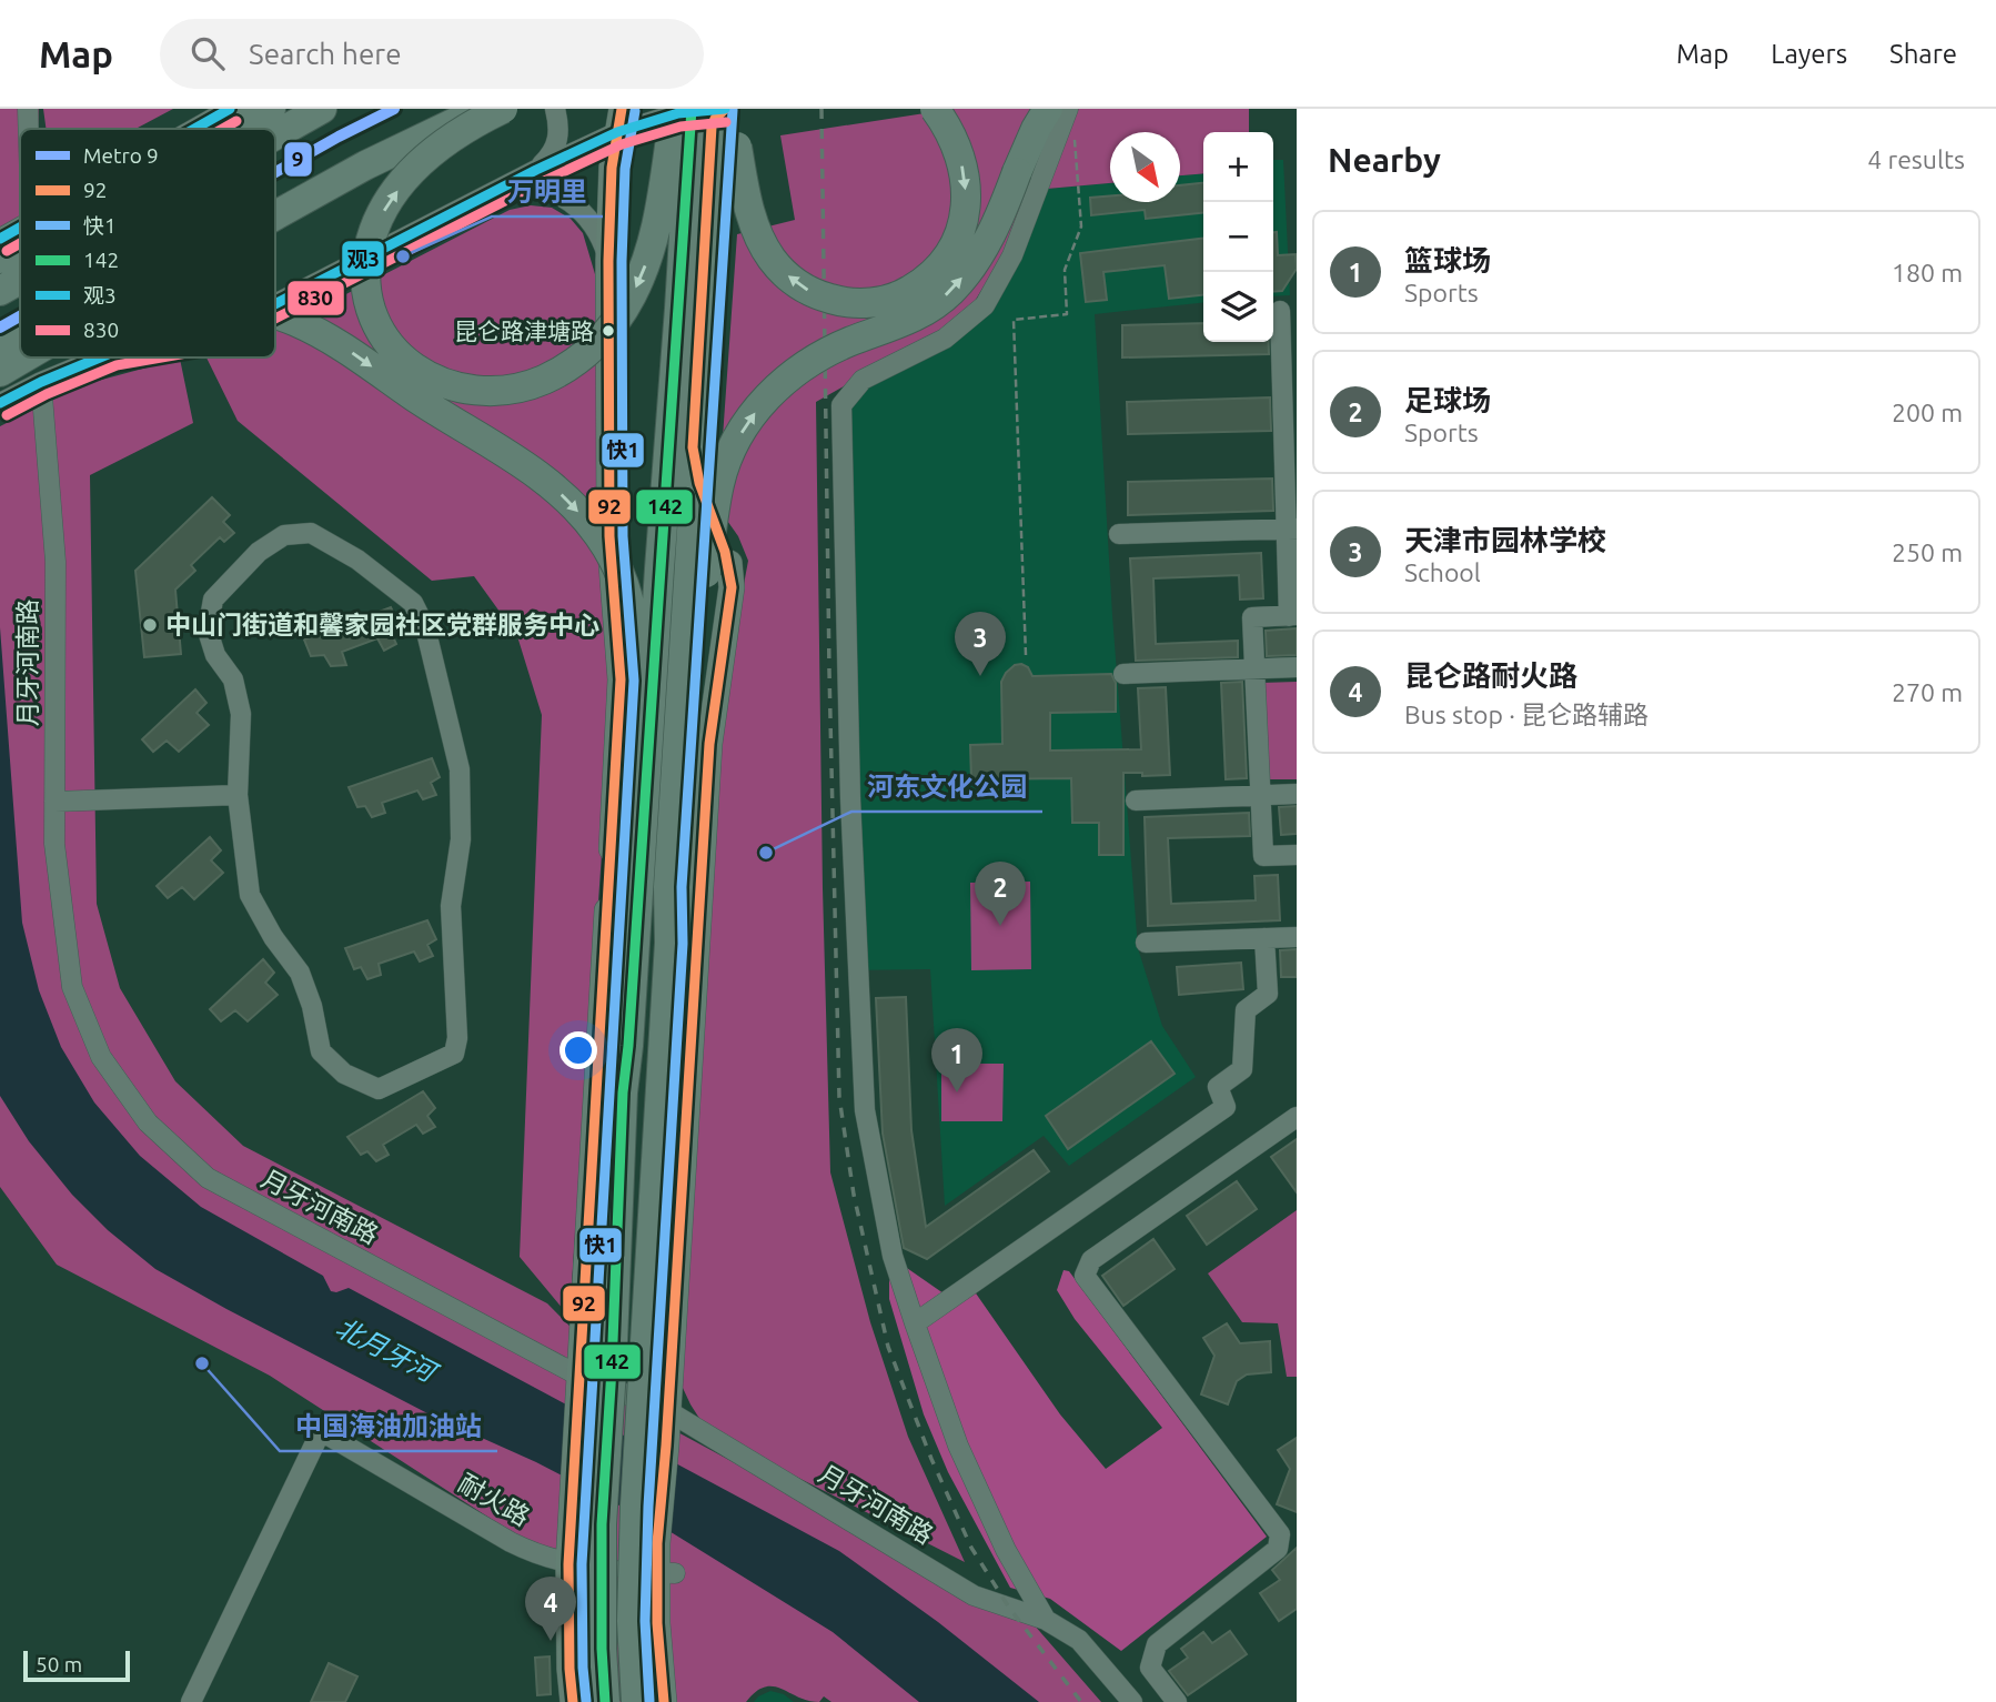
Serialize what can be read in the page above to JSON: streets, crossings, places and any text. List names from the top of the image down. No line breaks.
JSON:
{"streets":{"street":["月牙河南路","耐火路"]},"water":["北月牙河"],"places":["万明里","昆仑路津塘路","中山门街道和馨家园社区党群服务中心","河东文化公园","中国海油加油站"],"lines":["metro line 9","transit line 92","transit line 142","transit line 观3","transit line 快1","transit line 830"],"legend":["Metro 9","92","快1","142","观3","830"],"scale_bar":"50 m","north":"bottom right","page":{"header":"Map","search":"Search here","nav":["Map","Layers","Share"],"heading":["Nearby","4 results"],"map_buttons":["+","−"],"list":[{"mark":"1","name":"篮球场","note":"Sports","value":"180 m"},{"mark":"2","name":"足球场","note":"Sports","value":"200 m"},{"mark":"3","name":"天津市园林学校","note":"School","value":"250 m"},{"mark":"4","name":"昆仑路耐火路","note":"Bus stop · 昆仑路辅路","value":"270 m"}],"pins":["3","2","1","4"],"scale":"50 m"}}
